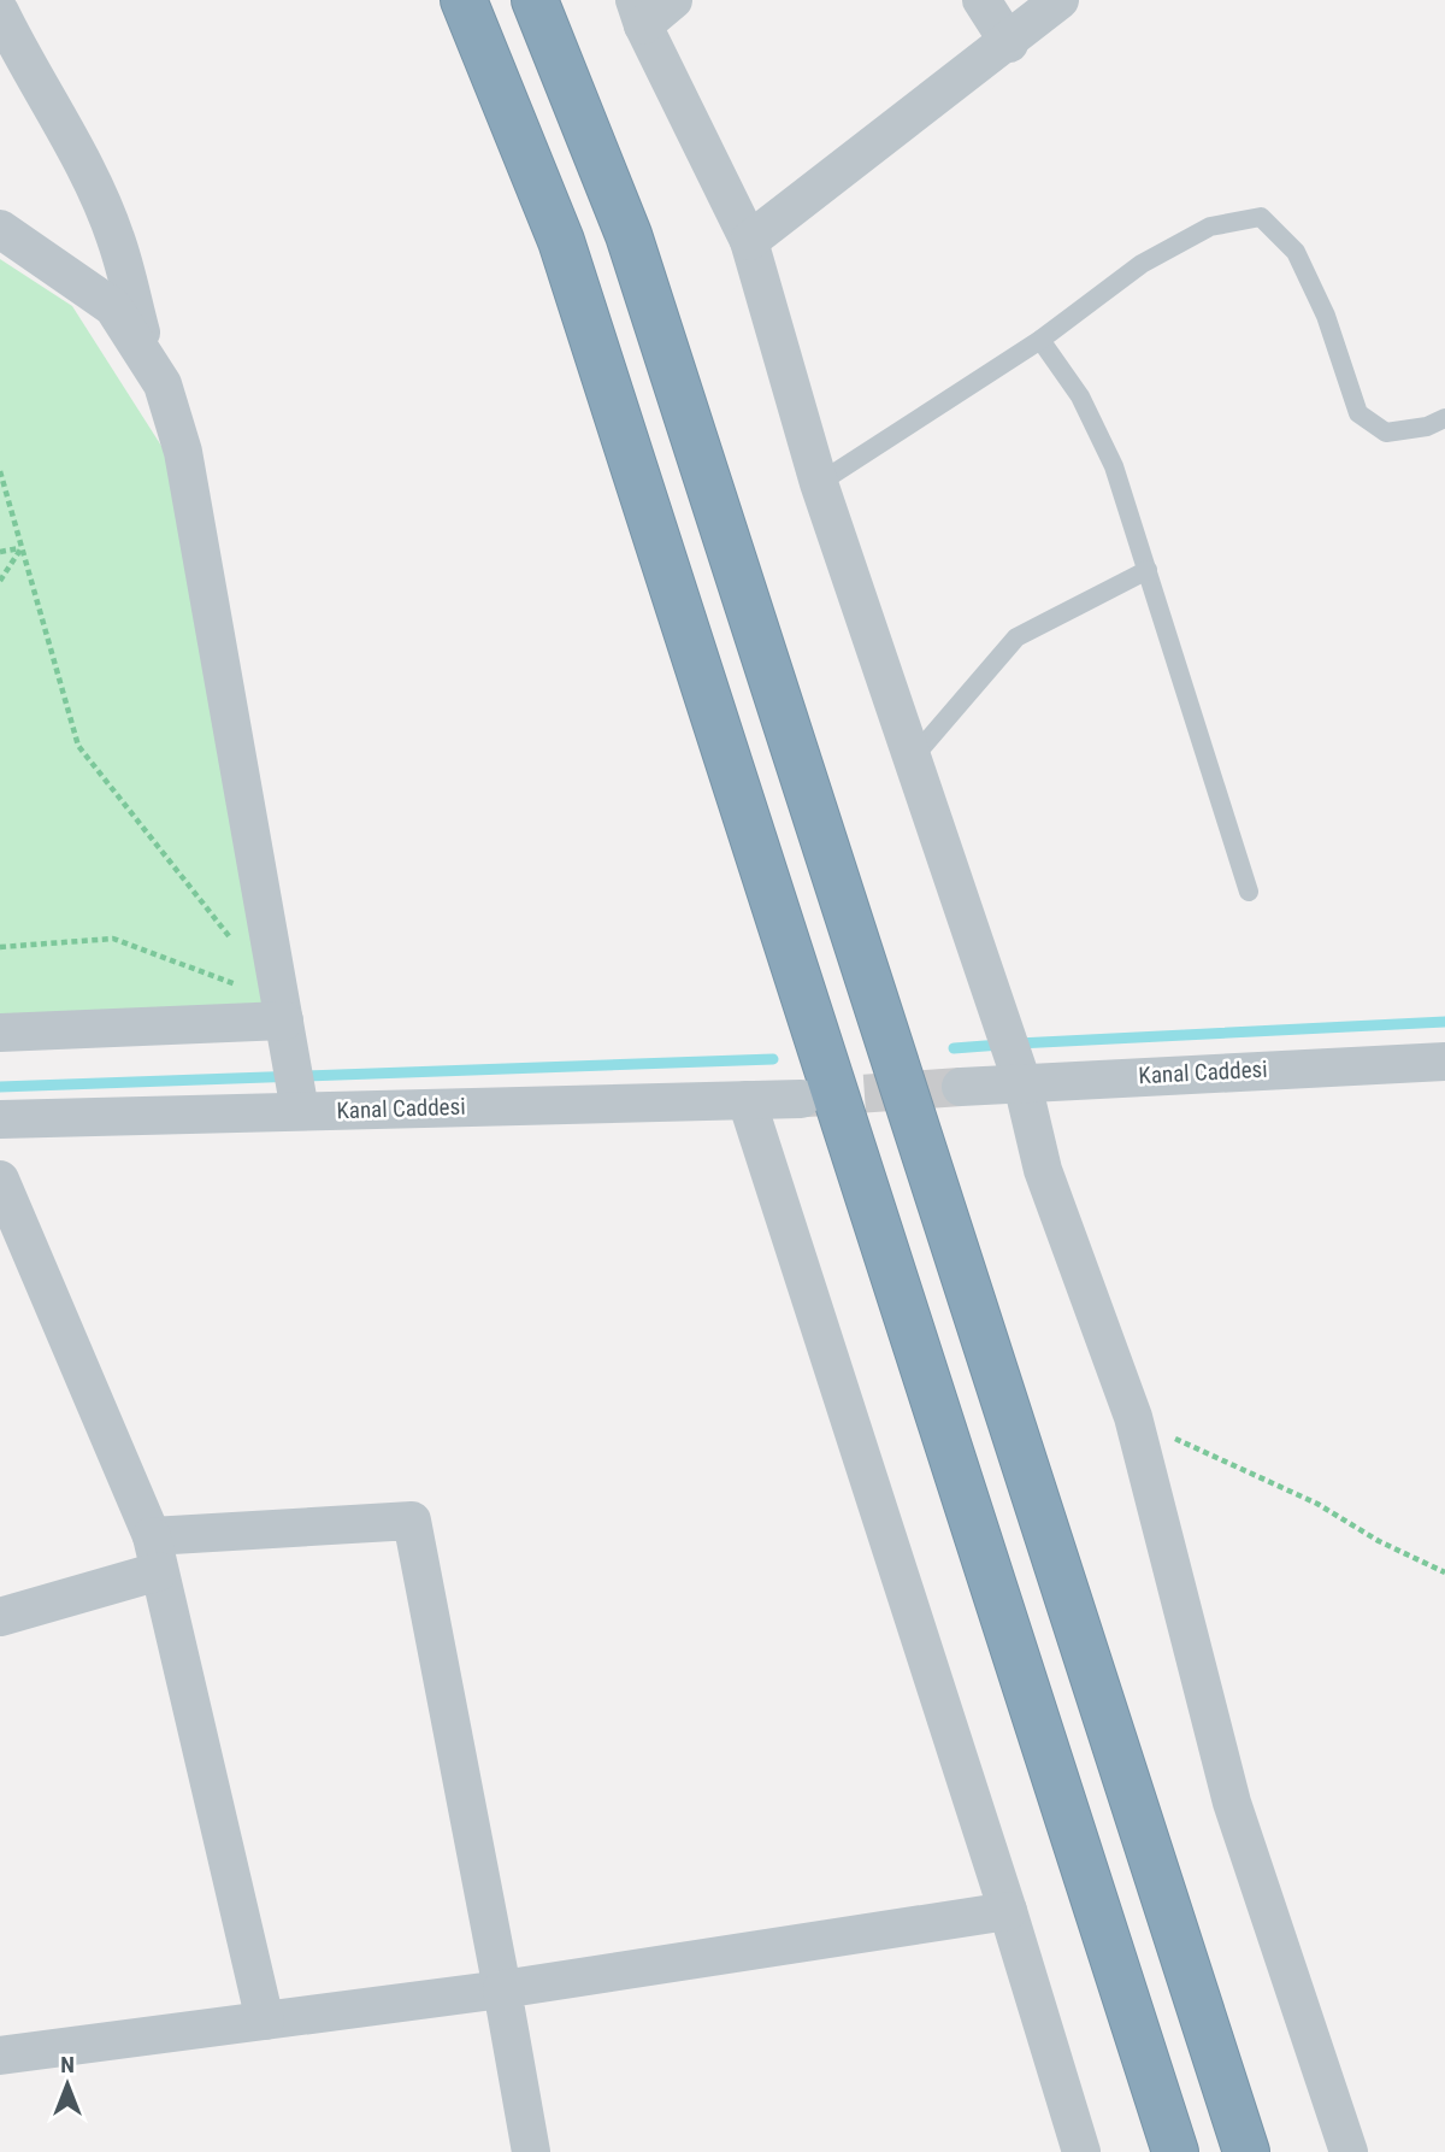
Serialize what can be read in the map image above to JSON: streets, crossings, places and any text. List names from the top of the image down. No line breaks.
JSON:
{"streets":{"street":["Kanal Caddesi"]},"north":"top"}
